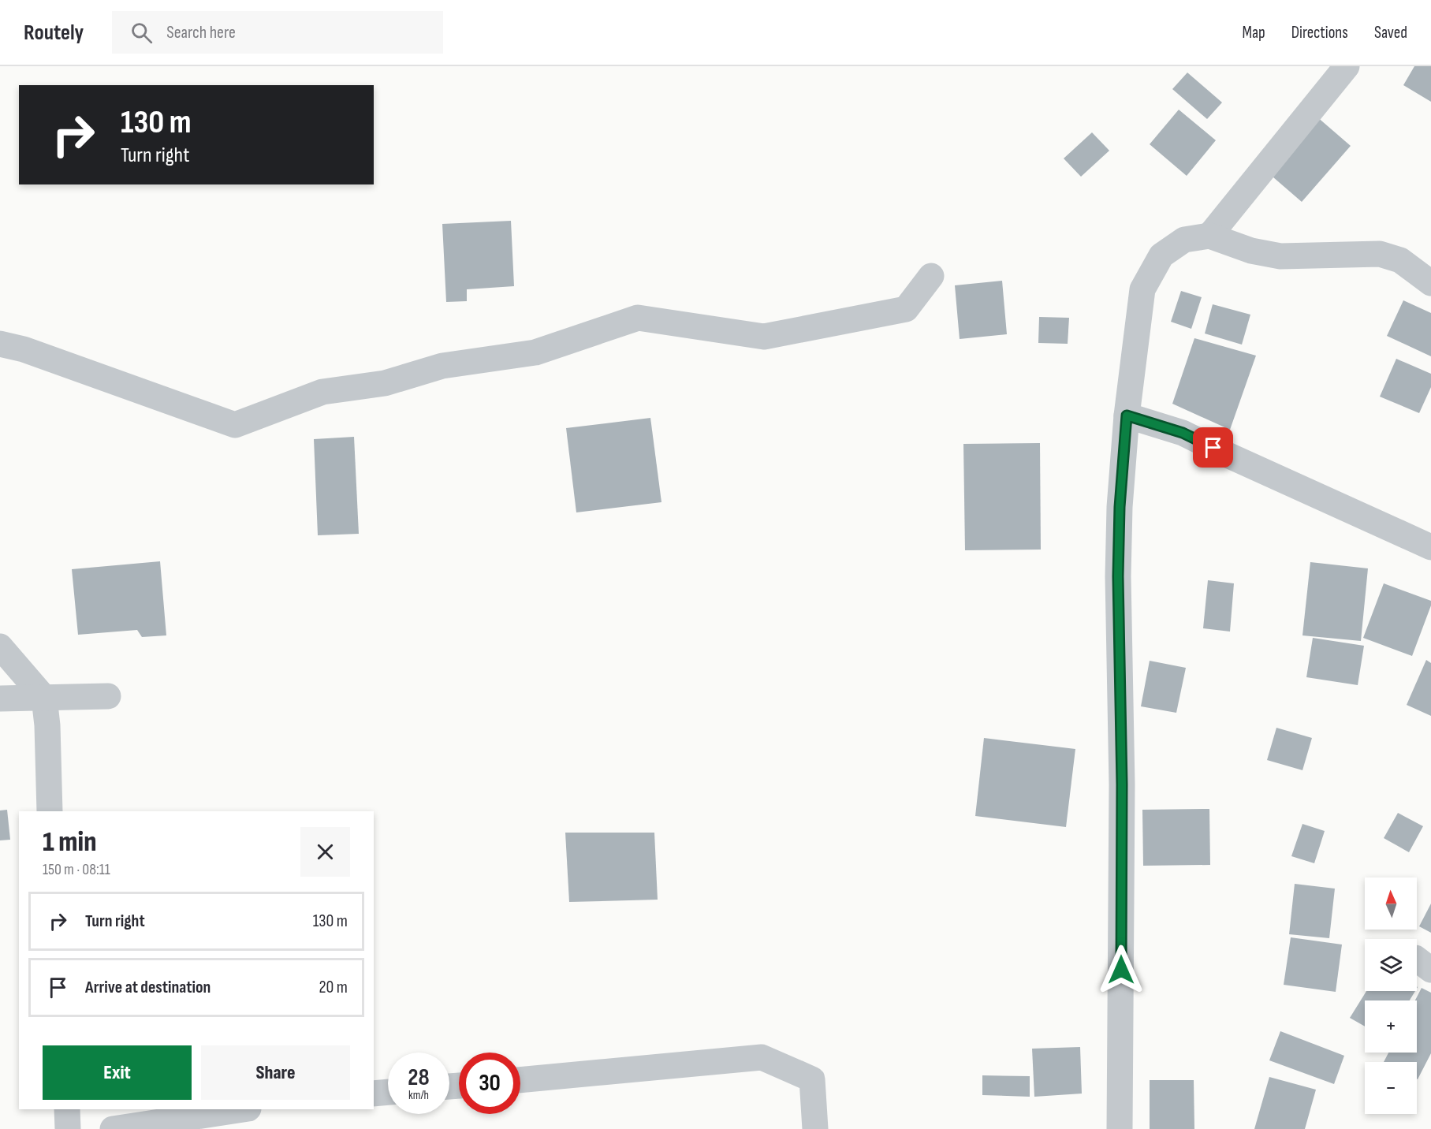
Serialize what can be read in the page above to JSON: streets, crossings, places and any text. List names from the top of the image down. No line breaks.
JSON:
{"north":"top","page":{"header":"Routely","search":"Search here","nav":["Map","Directions","Saved"],"turn":["130 m","Turn right"],"heading":["1 min","150 m · 08:11"],"map_buttons":["+","−"],"list":[{"name":"Turn right","value":"130 m"},{"name":"Arrive at destination","value":"20 m"}],"buttons":["Exit","Share"],"speed":"28 km/h","limit":"30"}}
